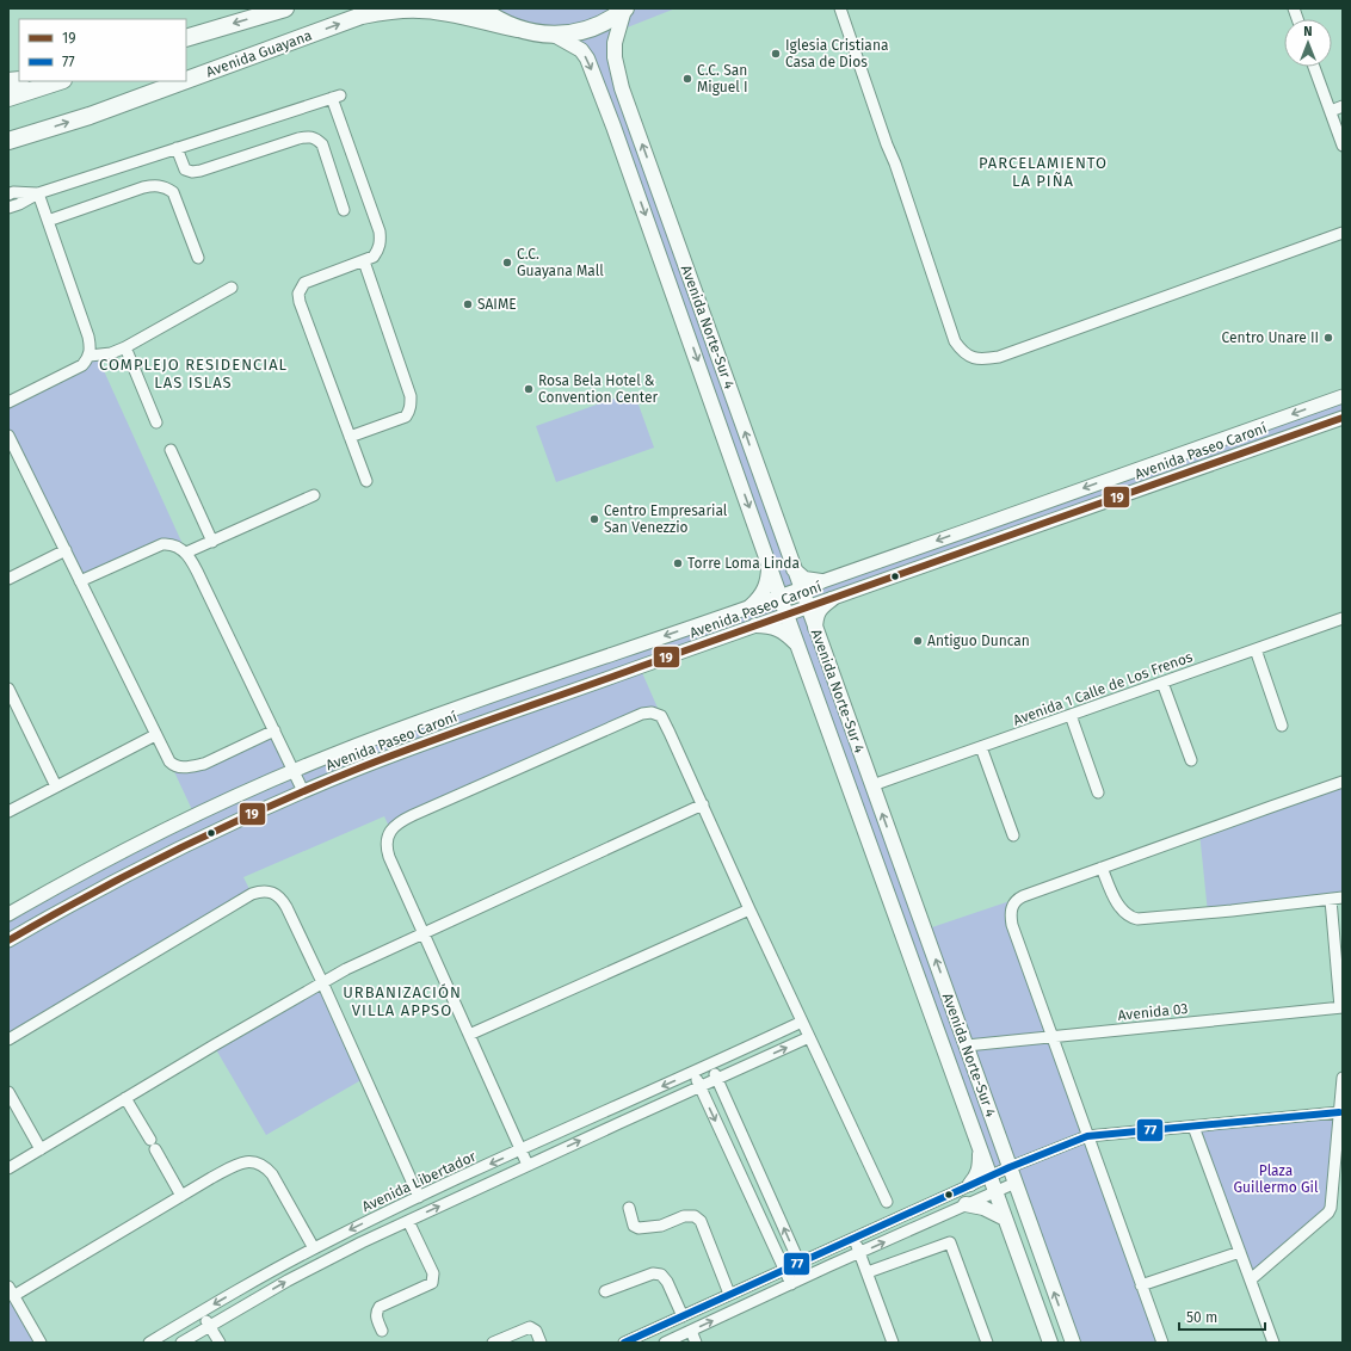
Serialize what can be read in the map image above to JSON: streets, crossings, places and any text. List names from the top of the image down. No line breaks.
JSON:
{"streets":{"main road":["Avenida Guayana","Avenida Norte-Sur 4"],"street":["Avenida Paseo Caroní","Avenida 1 Calle de Los Frenos","Avenida 03","Avenida Libertador"]},"crossings":[["Avenida Norte-Sur 4","Avenida Paseo Caroní"],["Avenida Norte-Sur 4","Avenida 1 Calle de Los Frenos"],["Avenida Norte-Sur 4","Avenida 03"]],"one_way":["Avenida Guayana"],"districts":["PARCELAMIENTO LA PIÑA","COMPLEJO RESIDENCIAL LAS ISLAS","URBANIZACIÓN VILLA APPSO"],"parks":["Plaza Guillermo Gil"],"places":["Iglesia Cristiana Casa de Dios","C.C. San Miguel I","C.C. Guayana Mall","SAIME","Centro Unare II","Rosa Bela Hotel & Convention Center","Centro Empresarial San Venezzio","Torre Loma Linda","Antiguo Duncan"],"lines":["transit line 19","transit line 77"],"legend":["19","77"],"scale_bar":"50 m","north":"top"}
